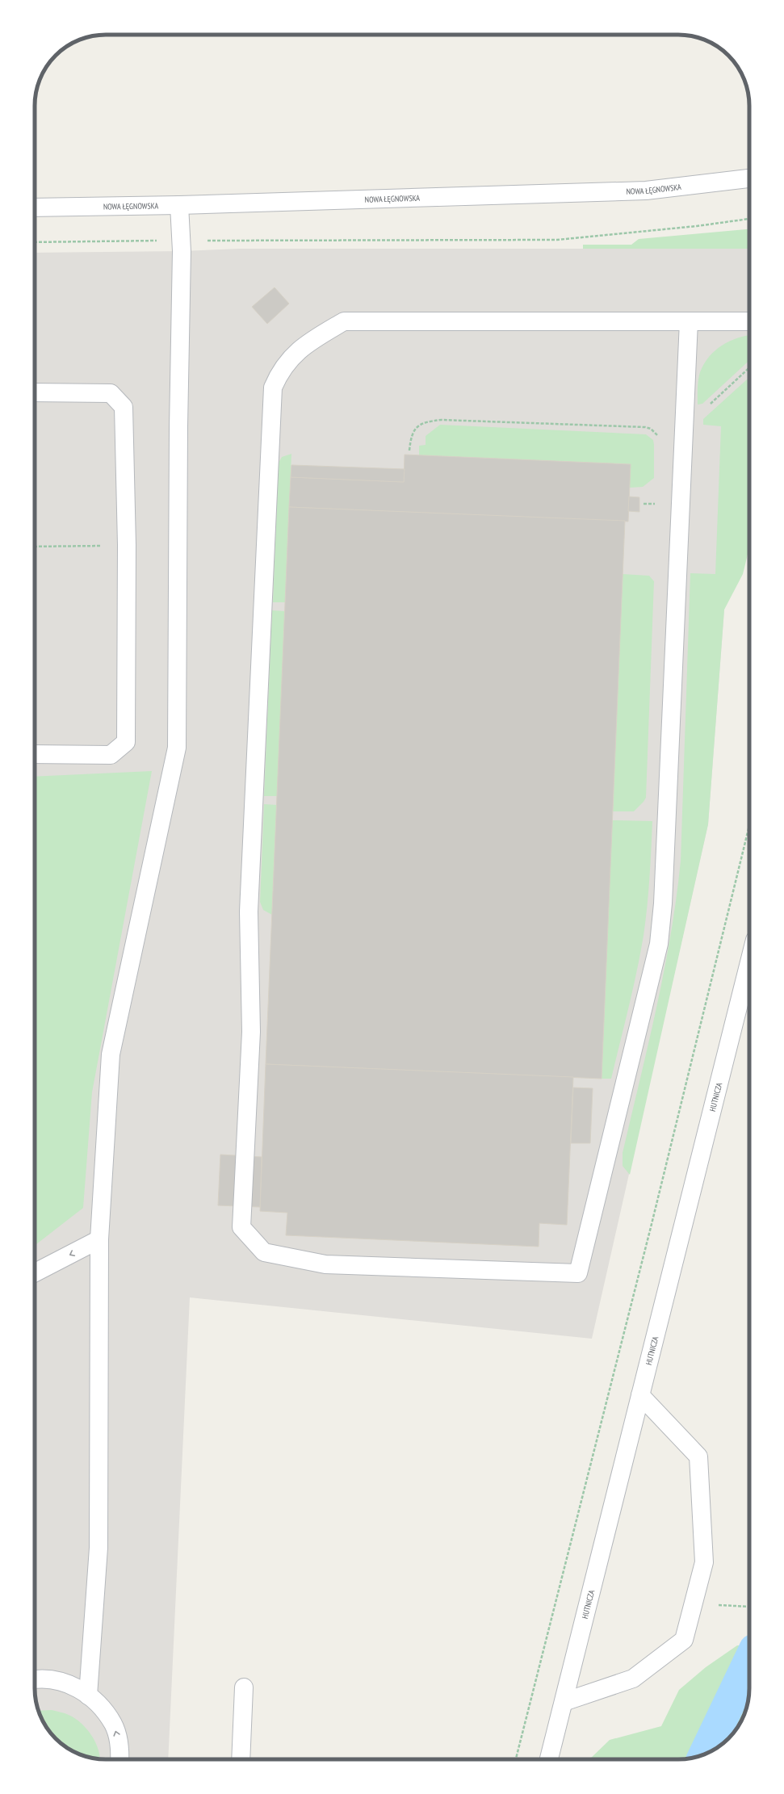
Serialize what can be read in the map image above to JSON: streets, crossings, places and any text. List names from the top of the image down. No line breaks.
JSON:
{"streets":{"street":["NOWA ŁĘGNOWSKA","HUTNICZA"]}}
